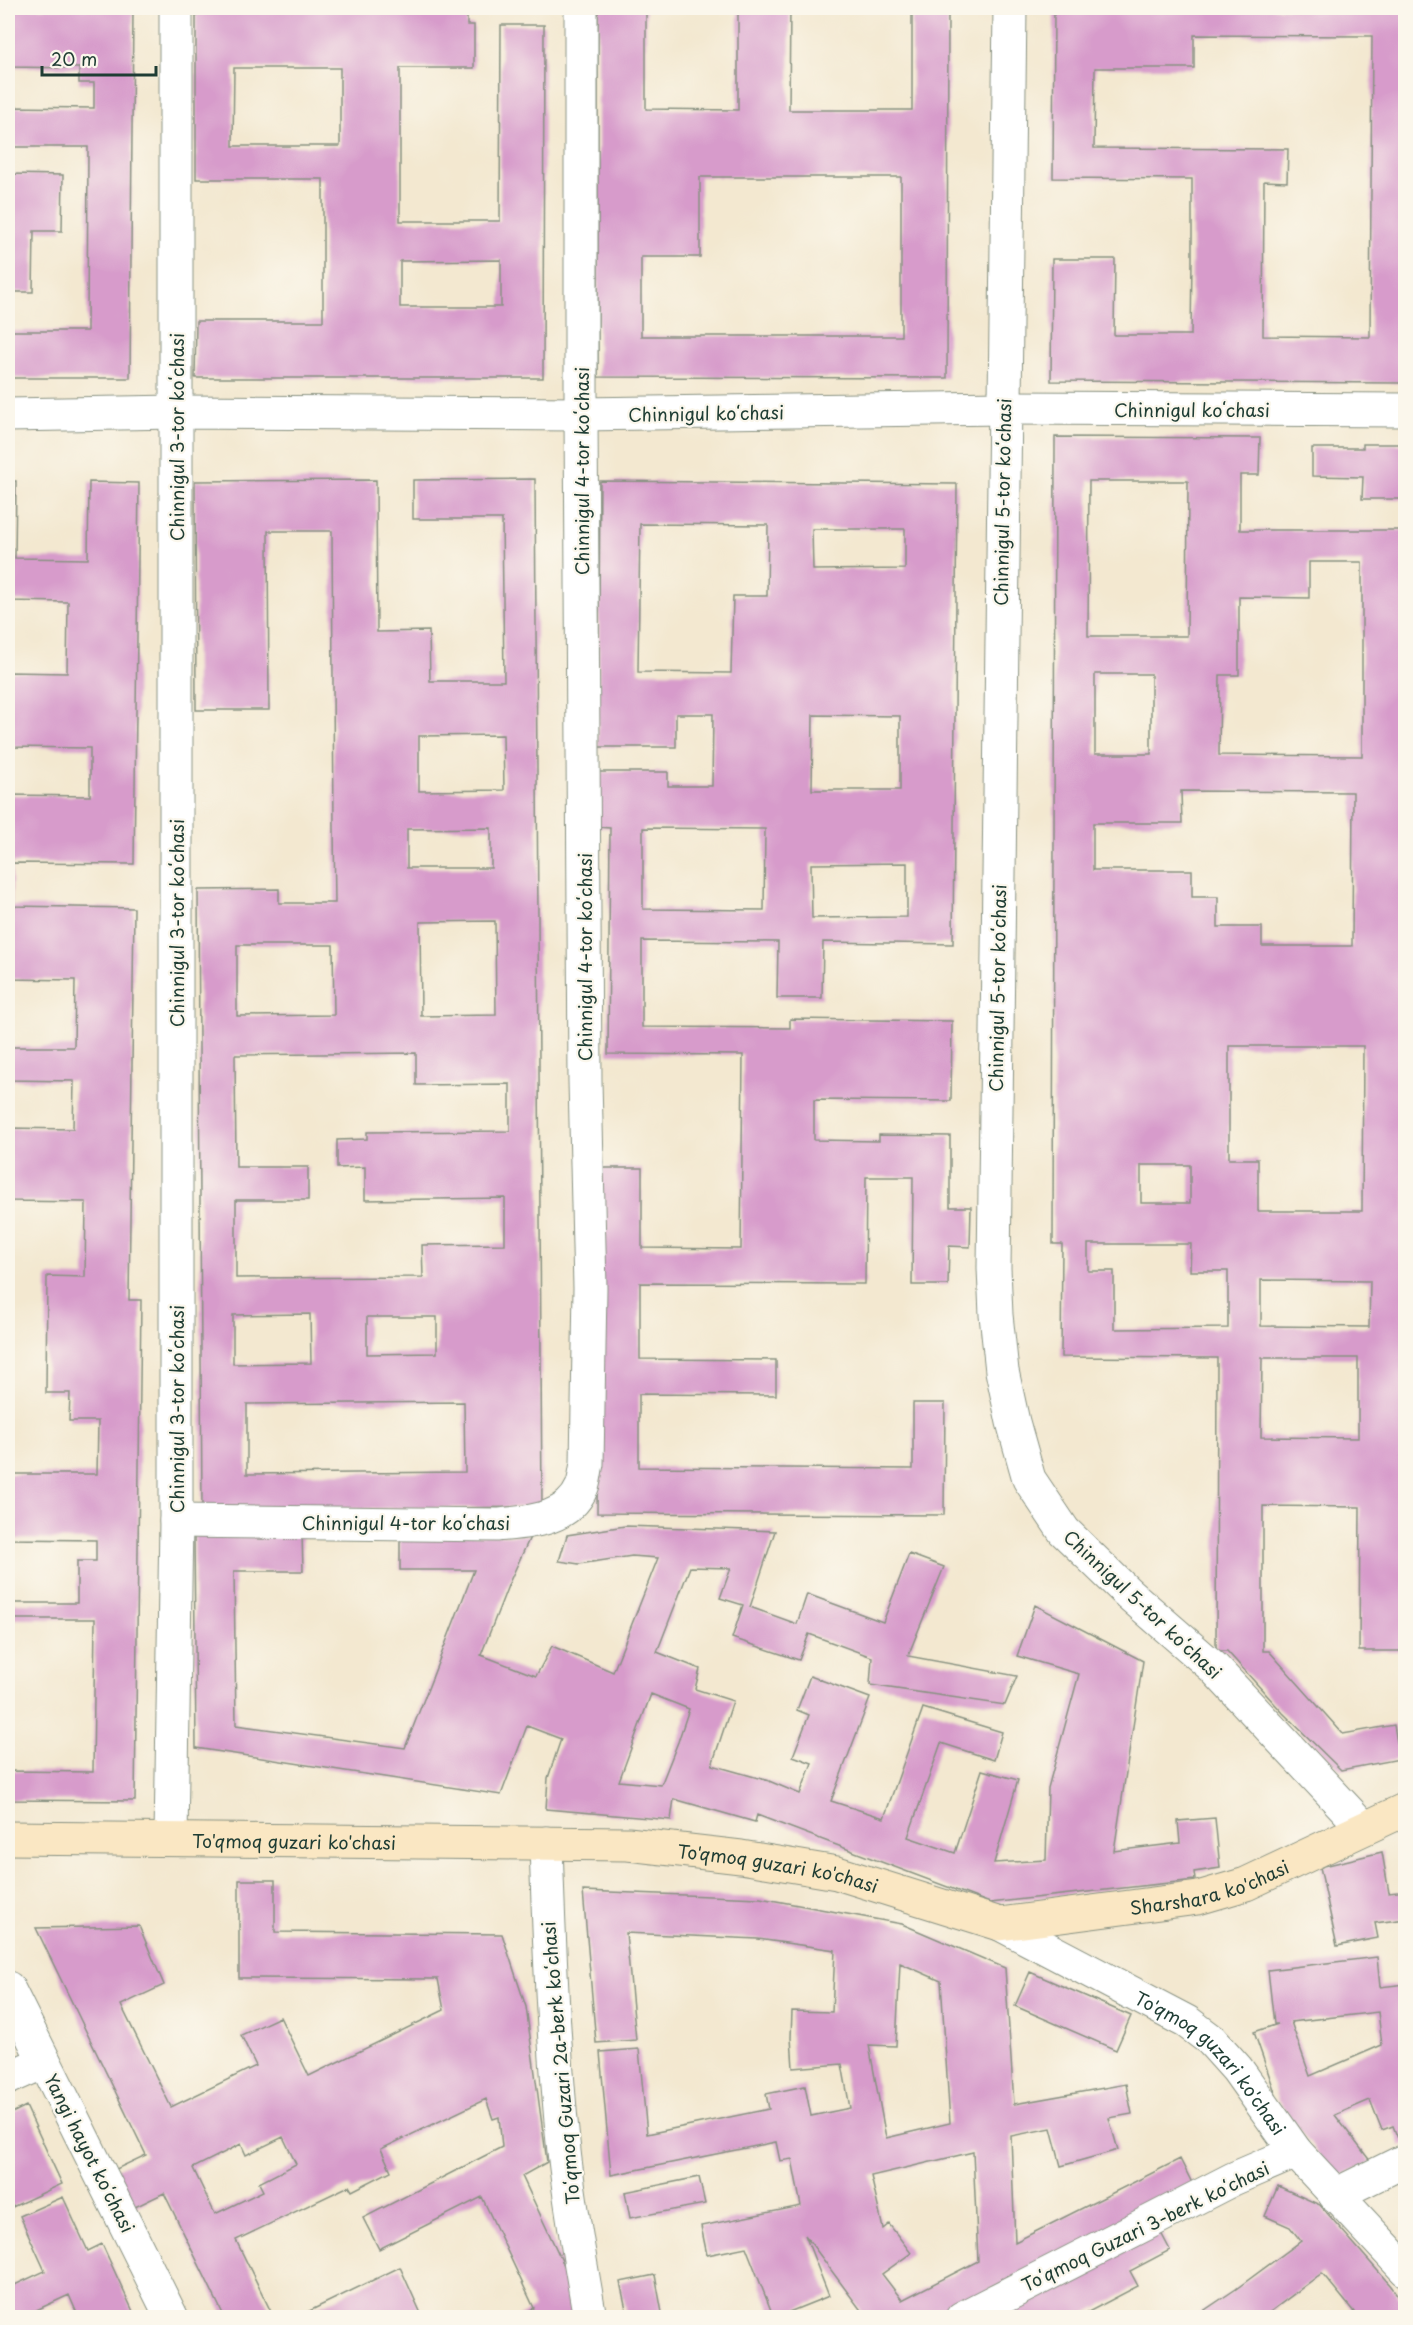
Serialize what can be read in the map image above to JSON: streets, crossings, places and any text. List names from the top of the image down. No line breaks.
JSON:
{"streets":{"street":["Chinnigul koʻchasi","Chinnigul 3-tor koʻchasi","Chinnigul 4-tor koʻchasi","Chinnigul 5-tor koʻchasi","To'qmoq guzari ko'chasi","Sharshara ko'chasi","Toʻqmoq Guzari 2a-berk koʻchasi","Yangi hayot koʻchasi","Toʻqmoq Guzari 3-berk koʻchasi"]},"crossings":[["Chinnigul koʻchasi","Chinnigul 3-tor koʻchasi"],["Chinnigul koʻchasi","Chinnigul 4-tor koʻchasi"],["Chinnigul koʻchasi","Chinnigul 5-tor koʻchasi"],["Chinnigul 3-tor koʻchasi","Chinnigul 4-tor koʻchasi"],["Chinnigul 3-tor koʻchasi","To'qmoq guzari ko'chasi"],["Chinnigul 5-tor koʻchasi","Sharshara ko'chasi"],["To'qmoq guzari ko'chasi","Sharshara ko'chasi"],["To'qmoq guzari ko'chasi","Toʻqmoq Guzari 2a-berk koʻchasi"],["To'qmoq guzari ko'chasi","Toʻqmoq Guzari 3-berk koʻchasi"]],"scale_bar":"20 m"}
